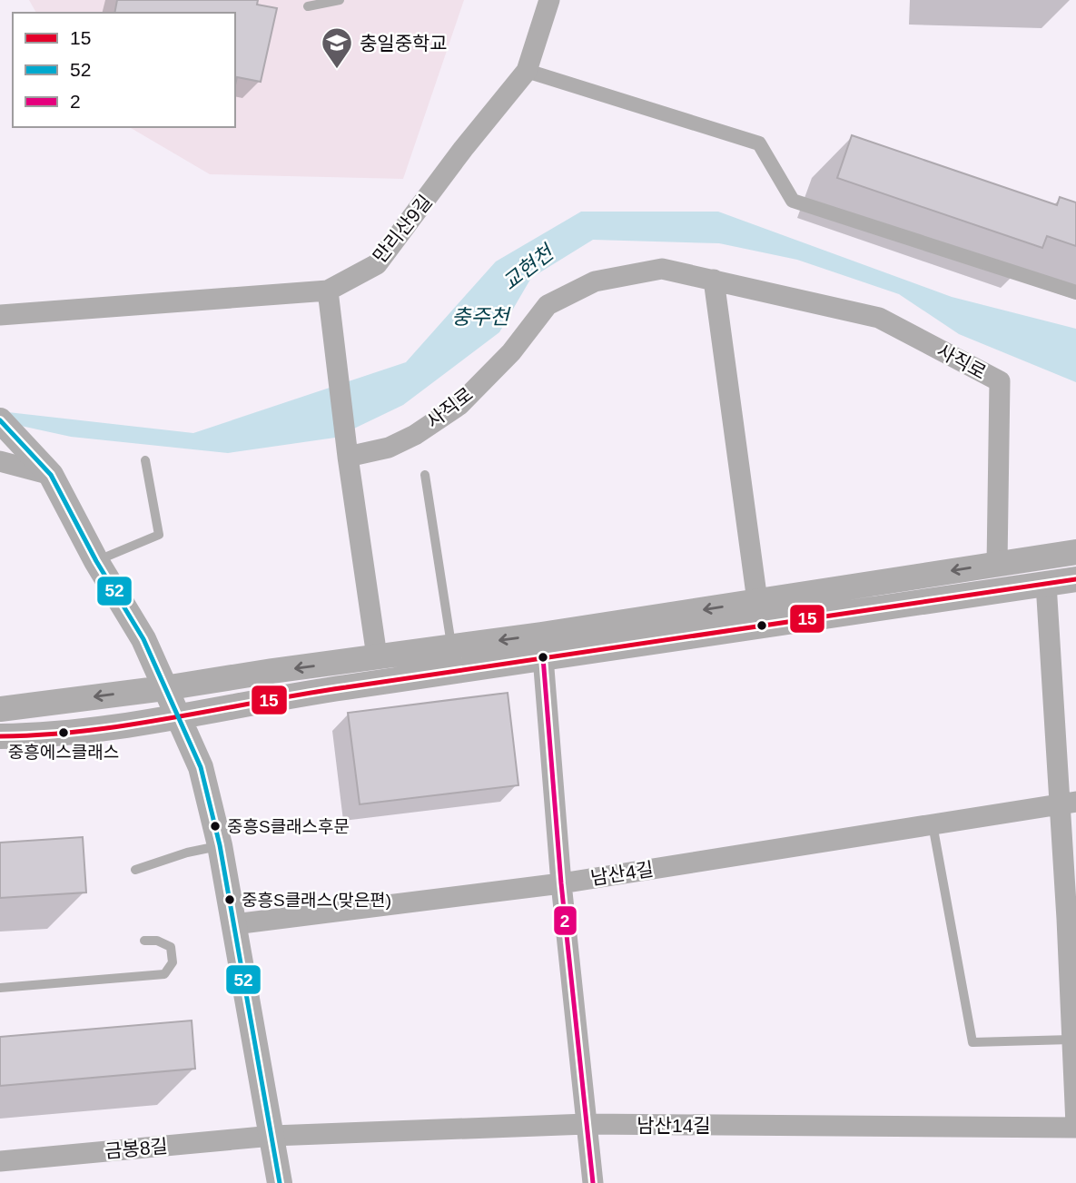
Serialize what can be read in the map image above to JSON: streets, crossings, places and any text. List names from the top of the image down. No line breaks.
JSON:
{"streets":{"street":["만리산9길","사직로","남산4길","남산14길","금봉8길"]},"crossings":[["남산14길","금봉8길"]],"water":["교현천","충주천"],"places":{"school or university":["충일중학교"],"other":["중흥에스클래스","중흥S클래스후문","중흥S클래스(맞은편)"]},"lines":["transit line 52","transit line 15","transit line 2"],"legend":["15","52","2"]}
